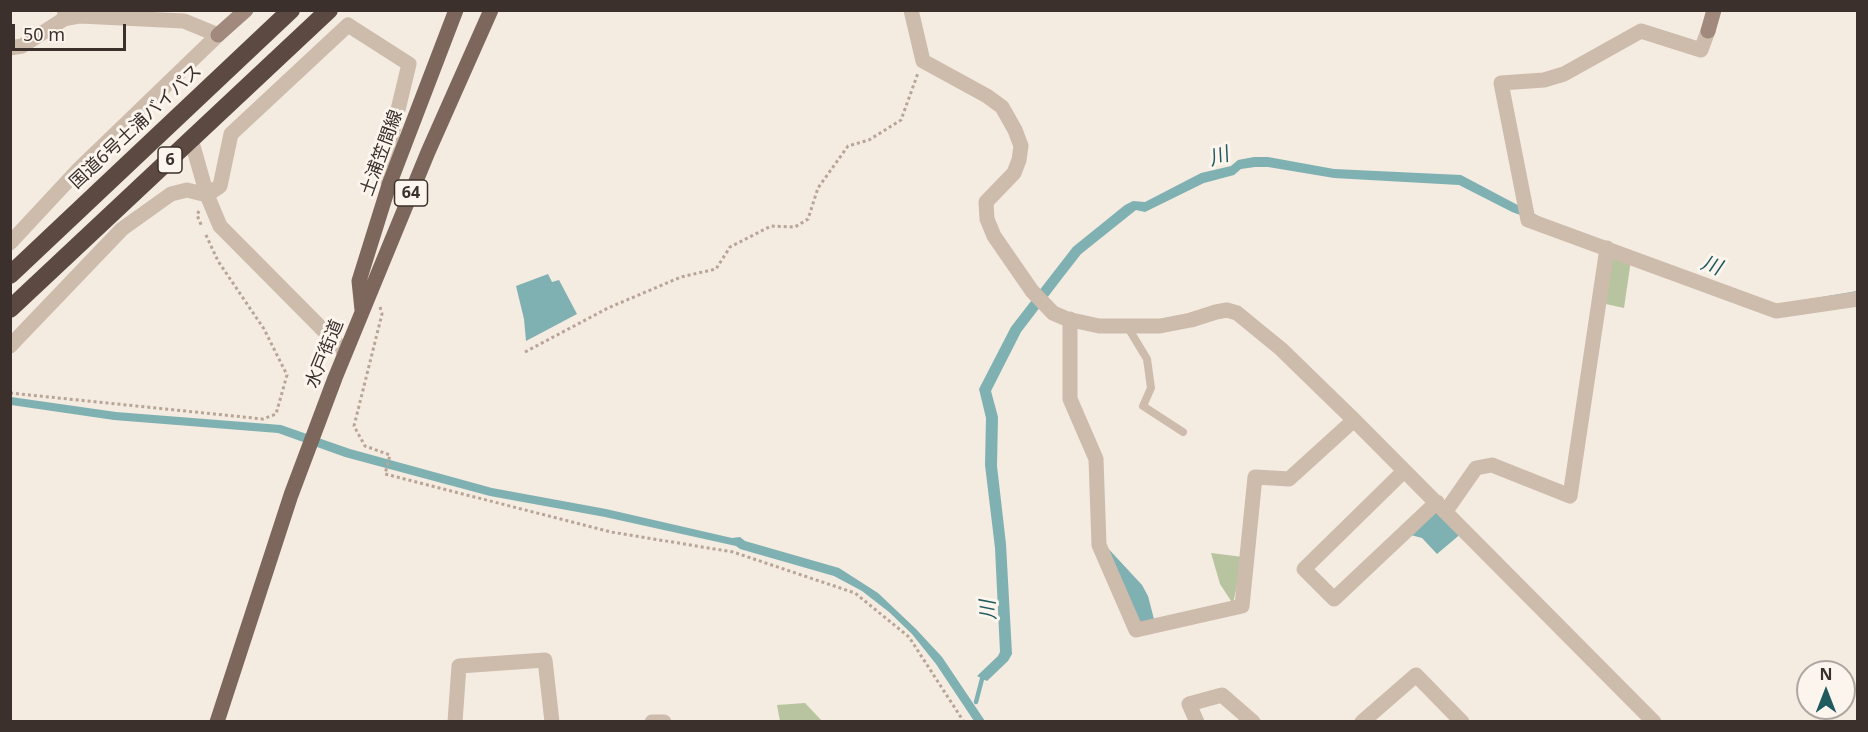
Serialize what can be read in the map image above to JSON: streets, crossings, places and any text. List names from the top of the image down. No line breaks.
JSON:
{"streets":{"highway":["国道6号土浦バイパス","6"],"main road":["土浦笠間線","64","水戸街道"]},"crossings":[["土浦笠間線","水戸街道"]],"water":["川"],"scale_bar":"50 m","north":"top"}
